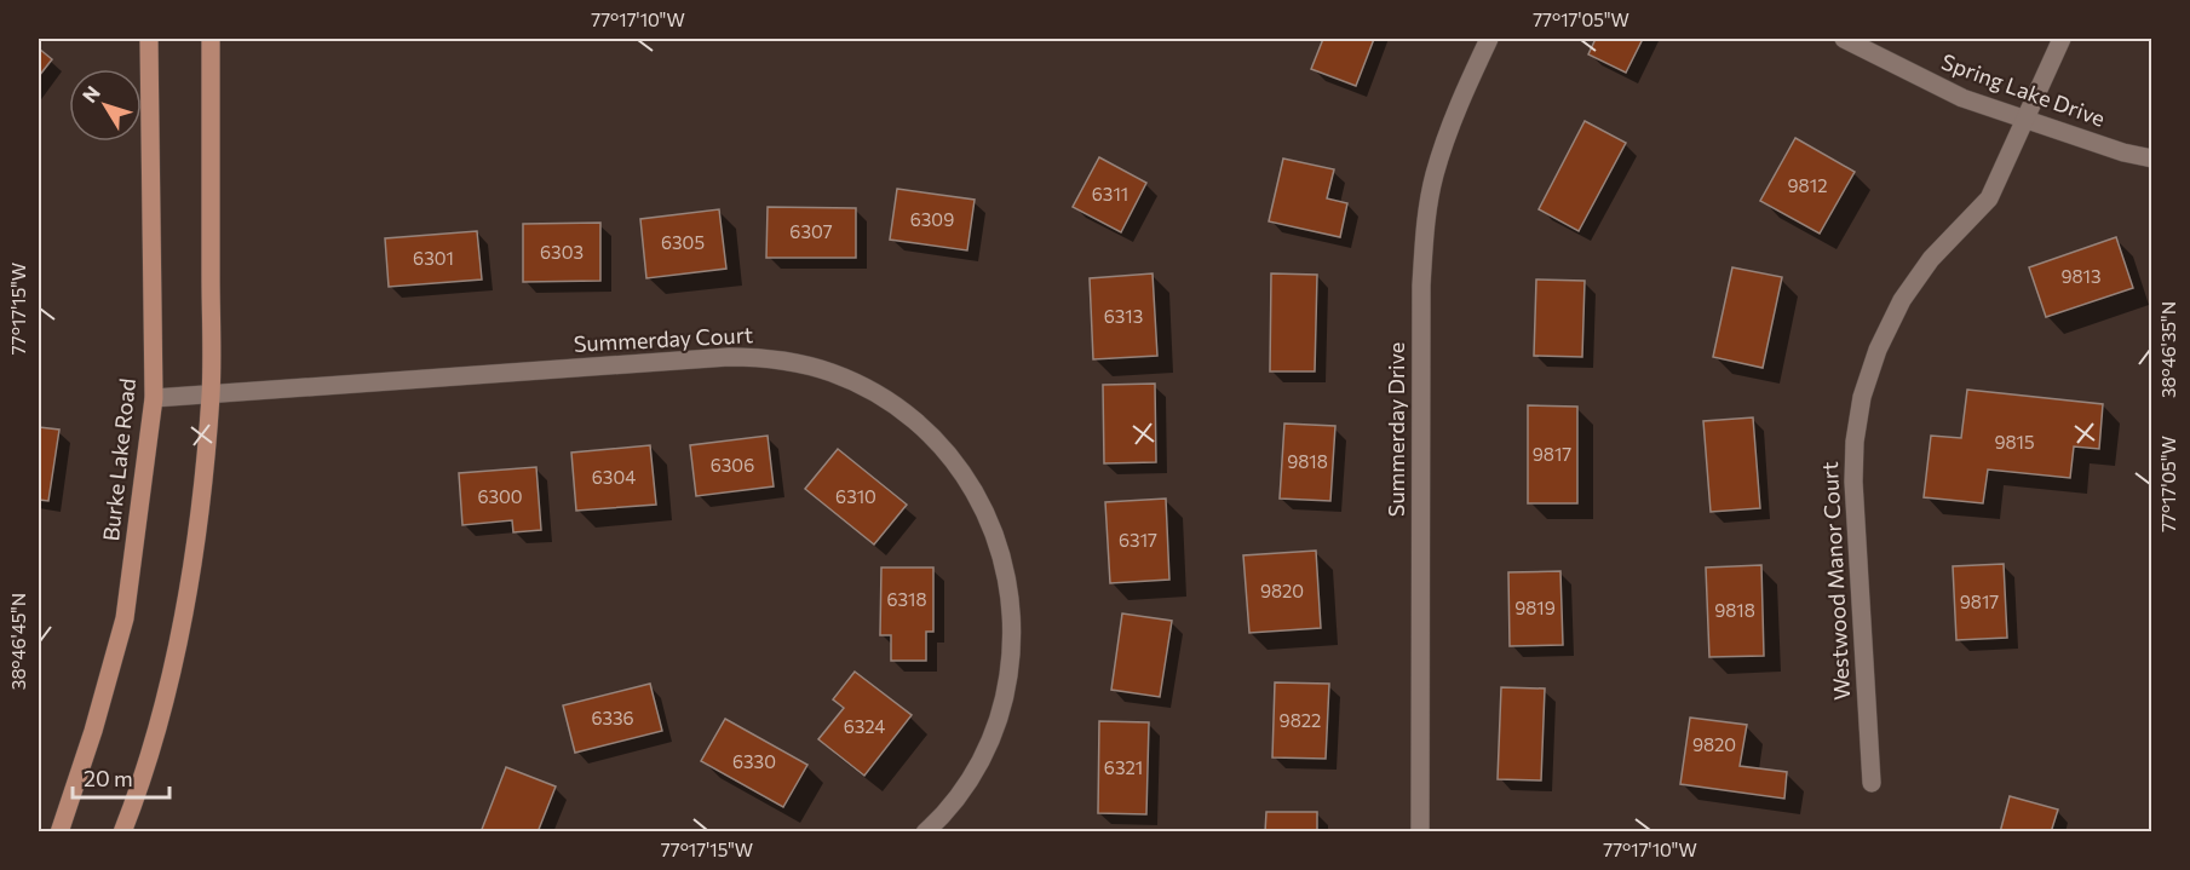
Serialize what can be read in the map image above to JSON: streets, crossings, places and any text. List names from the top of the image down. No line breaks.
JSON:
{"streets":{"main road":["Burke Lake Road"],"street":["Spring Lake Drive","Summerday Court","Summerday Drive","Westwood Manor Court"]},"crossings":[["Spring Lake Drive","Westwood Manor Court"],["Summerday Court","Burke Lake Road"]],"house_numbers":["9812","6311","6309","6307","6305","6303","6301","9813","6313","9815","9817","9818","6306","6304","6300","6310","6317","9820","6318","9817","9819","9818","6336","9822","6324","9820","6330","6321"],"scale_bar":"20 m","north":"top left","coordinates":["77°17'10\"W","77°17'05\"W","77°17'15\"W","38°46'35\"N","38°46'45\"N"]}
